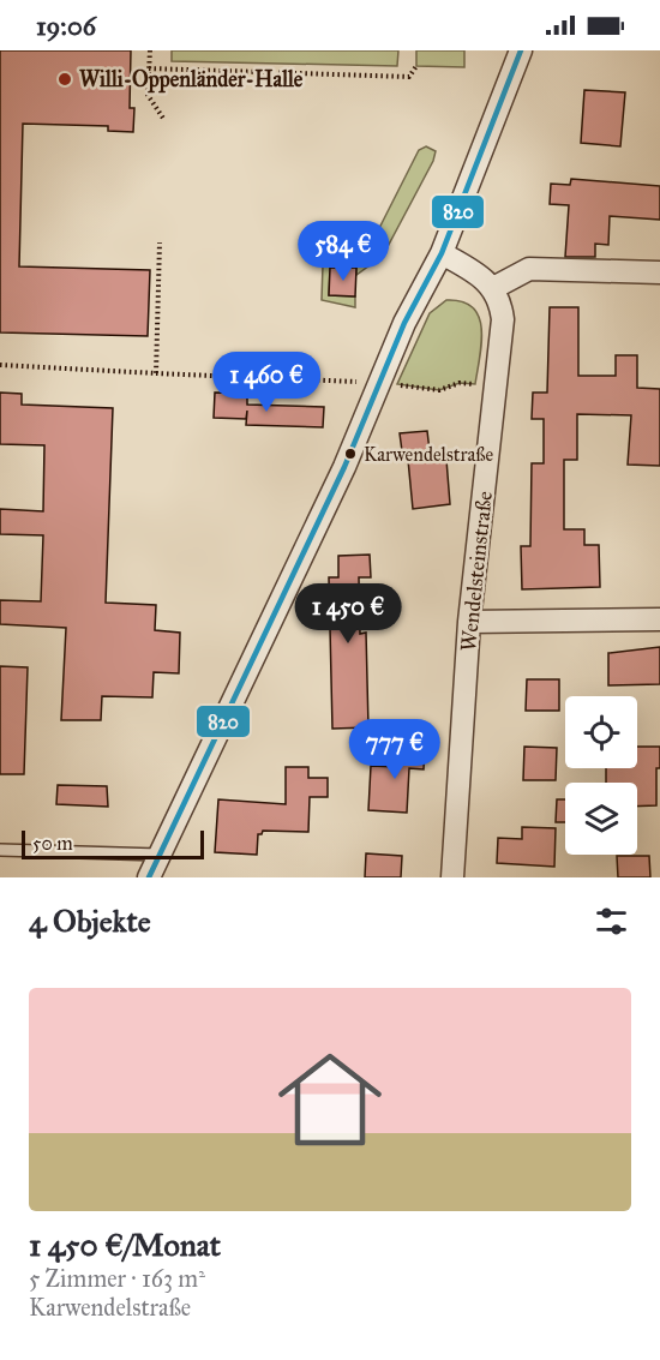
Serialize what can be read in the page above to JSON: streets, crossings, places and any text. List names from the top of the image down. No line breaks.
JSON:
{"streets":{"street":["Wendelsteinstraße"]},"places":["Willi-Oppenländer-Halle","Karwendelstraße"],"lines":["transit line 820"],"scale_bar":"50 m","page":{"status":"19:06","price":["584 €","1 460 €","1 450 €","777 €"],"scale":"50 m","heading":"4 Objekte","list":[{"name":"1 450 €/Monat","note":"5 Zimmer · 163 m² · Karwendelstraße"}]}}
